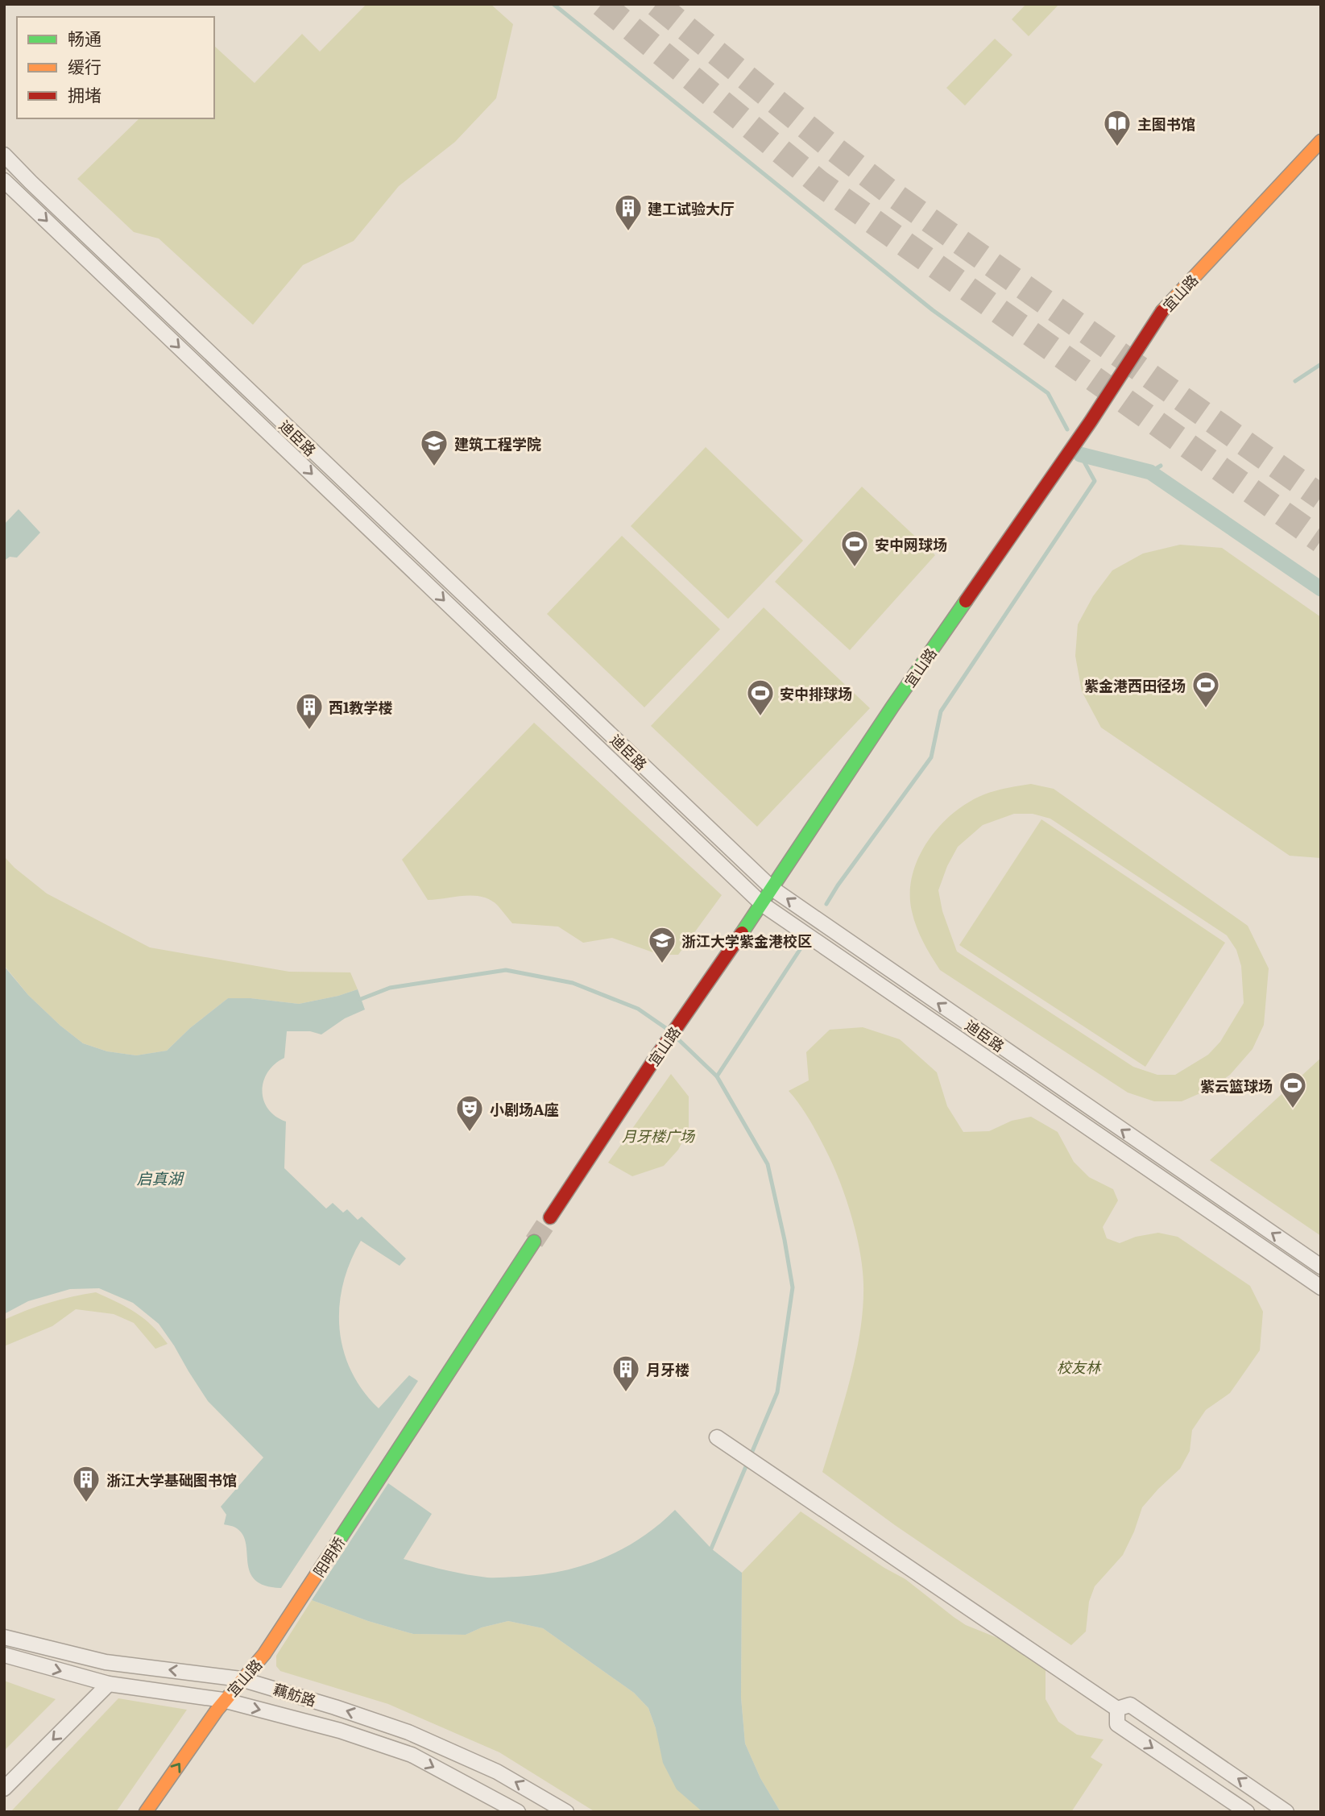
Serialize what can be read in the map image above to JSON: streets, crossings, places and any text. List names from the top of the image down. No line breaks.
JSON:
{"streets":{"street":["宜山路","迪臣路","阳明桥","藕舫路"]},"crossings":[["宜山路","迪臣路"],["宜山路","阳明桥"],["宜山路","藕舫路"]],"water":["启真湖"],"parks":["月牙楼广场","校友林"],"places":{"library":["主图书馆"],"building":["建工试验大厅","西1教学楼","月牙楼","浙江大学基础图书馆"],"school or university":["建筑工程学院","浙江大学紫金港校区"],"sports":["安中网球场","紫金港西田径场","安中排球场","紫云篮球场"],"theatre":["小剧场A座"]},"legend":["畅通","缓行","拥堵"]}
